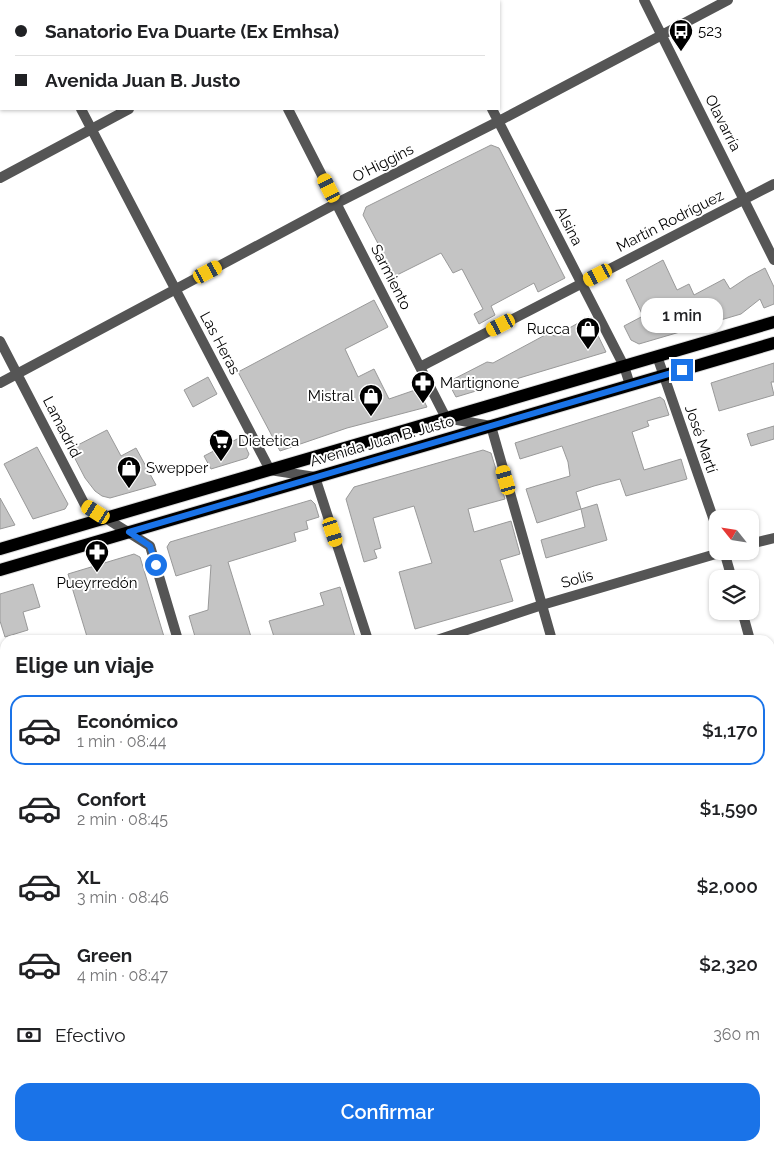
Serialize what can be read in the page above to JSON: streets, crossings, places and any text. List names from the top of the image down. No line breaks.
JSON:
{"streets":{"main road":["Avenida Juan B. Justo"],"street":["Olavarría","O'Higgins","Martín Rodríguez","Alsina","Sarmiento","Las Heras","Lamadrid","José Martí","Solís"]},"crossings":[["Olavarría","O'Higgins"],["Olavarría","Martín Rodríguez"],["O'Higgins","Alsina"],["O'Higgins","Sarmiento"],["O'Higgins","Las Heras"],["O'Higgins","Lamadrid"],["Martín Rodríguez","Alsina"],["Martín Rodríguez","Sarmiento"],["Alsina","Avenida Juan B. Justo"],["Sarmiento","Avenida Juan B. Justo"],["Las Heras","Avenida Juan B. Justo"],["Lamadrid","Avenida Juan B. Justo"],["José Martí","Avenida Juan B. Justo"]],"places":{"bus stop":["523"],"shop":["Rucca","Mistral","Swepper"],"pharmacy":["Martignone","Pueyrredón"],"supermarket":["Dietetica"]},"north":"top left","page":{"banner":["Sanatorio Eva Duarte (Ex Emhsa)","Avenida Juan B. Justo"],"bubble":"1 min","heading":"Elige un viaje","list":[{"name":"Económico","note":"1 min · 08:44","value":"$1,170"},{"name":"Confort","note":"2 min · 08:45","value":"$1,590"},{"name":"XL","note":"3 min · 08:46","value":"$2,000"},{"name":"Green","note":"4 min · 08:47","value":"$2,320"}],"pay":["Efectivo","360 m"],"buttons":"Confirmar"}}
